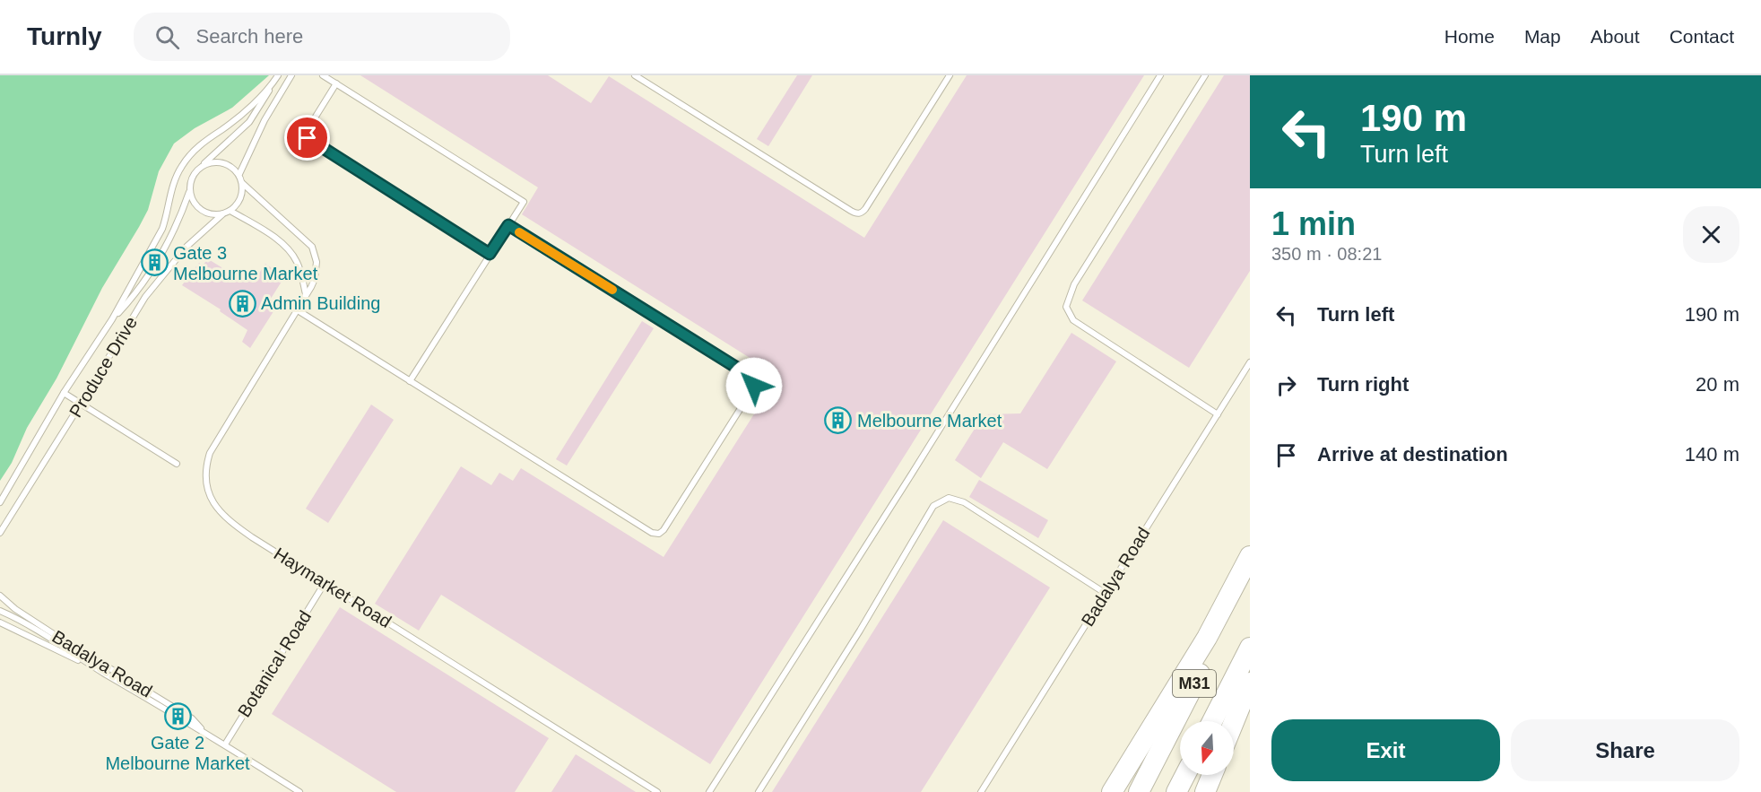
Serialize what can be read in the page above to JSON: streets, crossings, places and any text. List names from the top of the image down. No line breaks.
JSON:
{"streets":{"highway":["M31"],"lane":["Produce Drive","Badalya Road","Haymarket Road","Botanical Road"]},"crossings":[["Produce Drive","Haymarket Road"],["Badalya Road","Botanical Road"],["Haymarket Road","Botanical Road"]],"places":{"building":["Gate 3 Melbourne Market","Admin Building","Melbourne Market","Gate 2 Melbourne Market"]},"north":"bottom","page":{"header":"Turnly","search":"Search here","nav":["Home","Map","About","Contact"],"turn":["190 m","Turn left"],"heading":["1 min","350 m · 08:21"],"list":[{"name":"Turn left","value":"190 m"},{"name":"Turn right","value":"20 m"},{"name":"Arrive at destination","value":"140 m"}],"buttons":["Exit","Share"]}}
